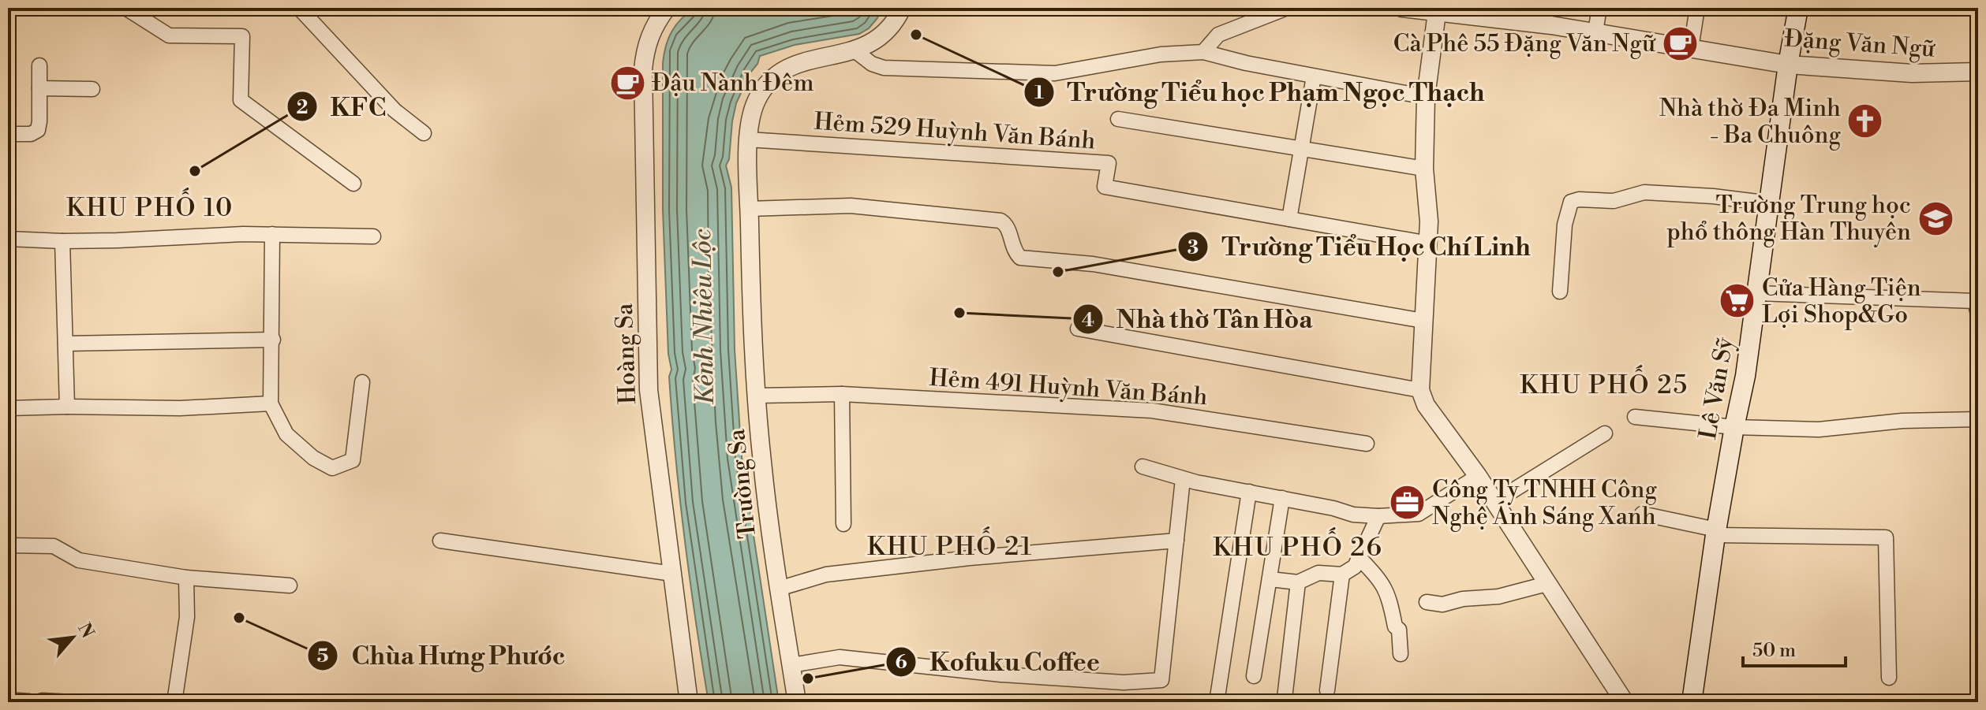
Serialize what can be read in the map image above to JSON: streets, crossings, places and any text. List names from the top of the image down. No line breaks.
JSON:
{"streets":{"main road":["Lê Văn Sỹ"],"street":["Đặng Văn Ngữ","Hẻm 529 Huỳnh Văn Bánh","Hoàng Sa","Hẻm 491 Huỳnh Văn Bánh","Trường Sa"]},"crossings":[["Đặng Văn Ngữ","Lê Văn Sỹ"],["Hẻm 529 Huỳnh Văn Bánh","Trường Sa"],["Hẻm 491 Huỳnh Văn Bánh","Trường Sa"]],"districts":["KHU PHỐ 10","KHU PHỐ 25","KHU PHỐ 21","KHU PHỐ 26"],"water":["Kênh Nhiêu Lộc"],"places":{"other":["Trường Tiểu học Phạm Ngọc Thạch","KFC","Trường Tiểu Học Chí Linh","Nhà thờ Tân Hòa","Chùa Hưng Phước","Kofuku Coffee"],"cafe":["Cà Phê 55 Đặng Văn Ngữ","Đậu Nành Đêm"],"church":["Nhà thờ Đa Minh - Ba Chuông"],"school or university":["Trường Trung học phổ thông Hàn Thuyên"],"supermarket":["Cửa Hàng Tiện Lợi Shop&Go"],"office":["Công Ty TNHH Công Nghệ Ánh Sáng Xanh"]},"scale_bar":"50 m","north":"top right"}
